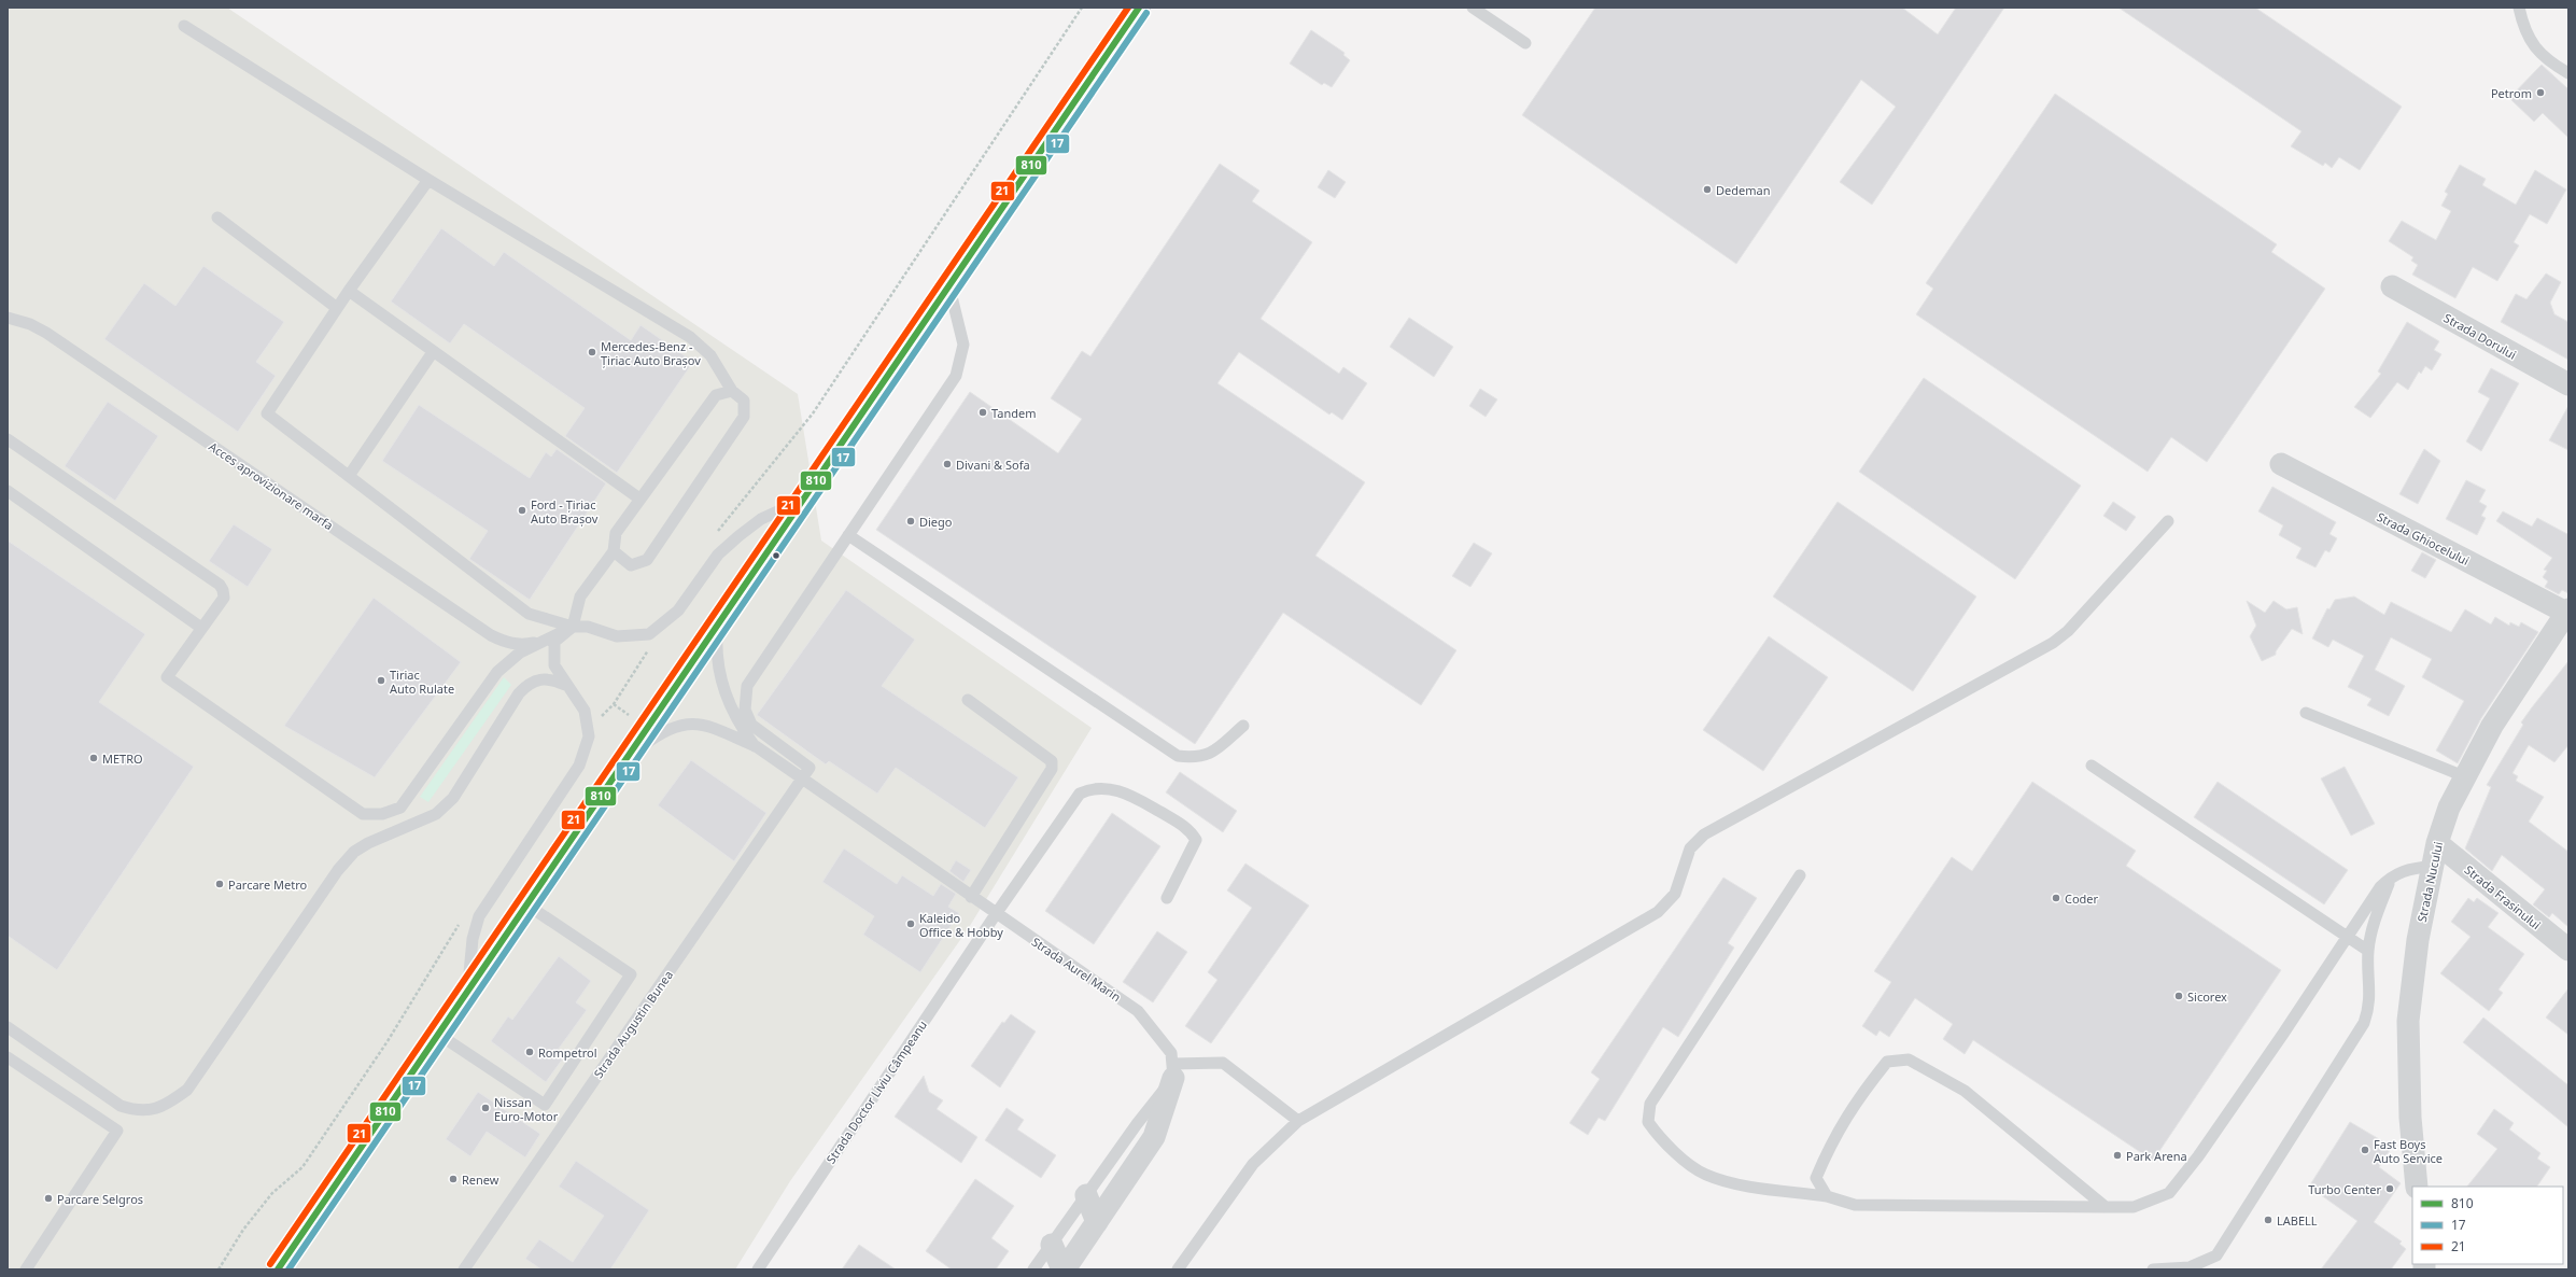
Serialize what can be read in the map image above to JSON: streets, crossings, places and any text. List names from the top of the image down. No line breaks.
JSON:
{"streets":{"street":["Strada Dorului","Strada Ghiocelului","Strada Nucului","Strada Frasinului"],"lane":["Acces aprovizionare marfa","Strada Aurel Marin","Strada Augustin Bunea","Strada Doctor Liviu Câmpeanu"]},"crossings":[["Strada Ghiocelului","Strada Nucului"],["Strada Nucului","Strada Frasinului"],["Strada Aurel Marin","Strada Augustin Bunea"],["Strada Aurel Marin","Strada Doctor Liviu Câmpeanu"]],"places":["Petrom","Dedeman","Mercedes-Benz - Țiriac Auto Brașov","Tandem","Divani & Sofa","Ford - Țiriac Auto Brașov","Diego","Tiriac Auto Rulate","METRO","Parcare Metro","Coder","Kaleido Office & Hobby","Sicorex","Rompetrol","Nissan Euro-Motor","Fast Boys Auto Service","Park Arena","Renew","Turbo Center","Parcare Selgros","LABELL"],"lines":["transit line 810","transit line 21","transit line 17"],"legend":["810","17","21"]}
